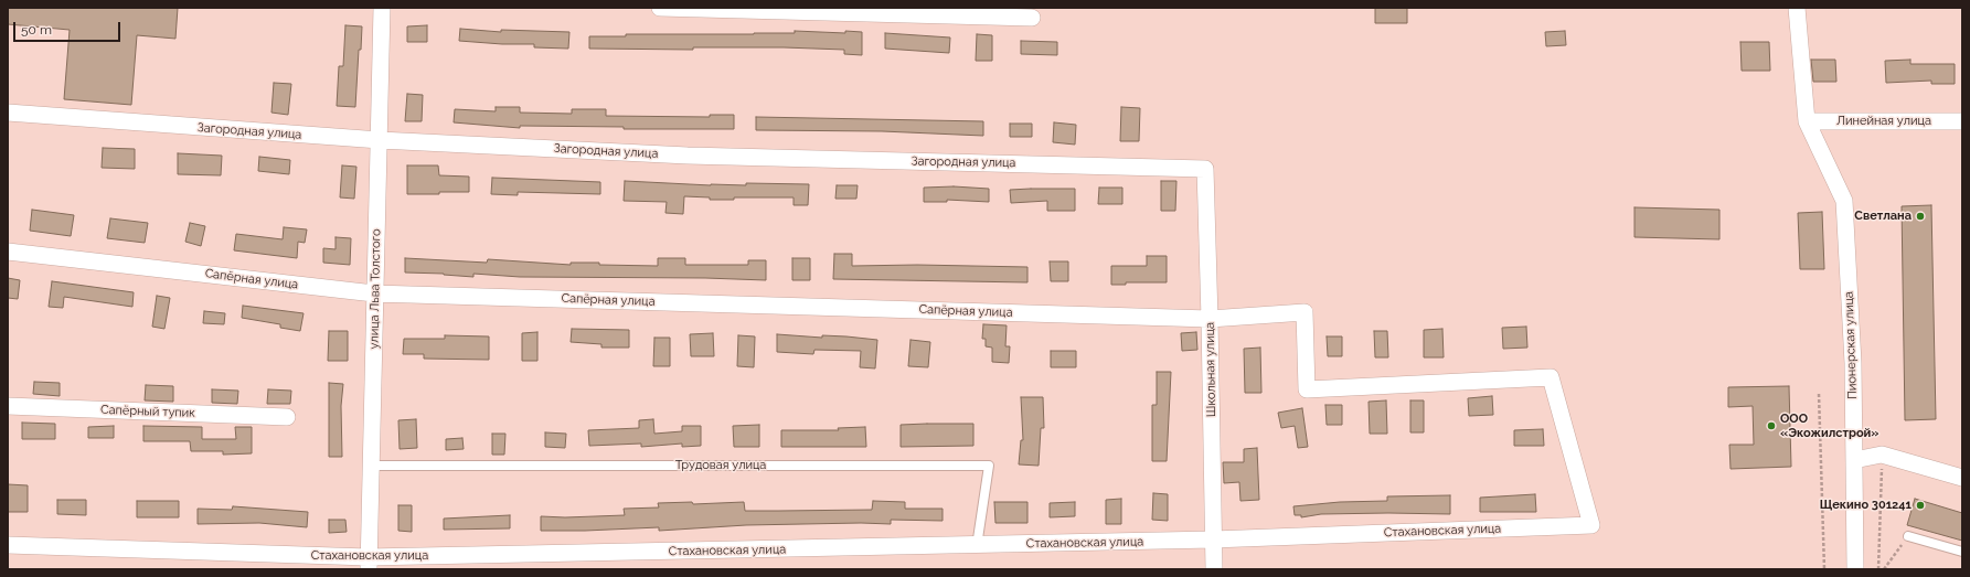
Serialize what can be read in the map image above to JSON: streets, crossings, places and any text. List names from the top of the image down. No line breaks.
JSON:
{"streets":{"street":["Линейная улица","Загородная улица","Сапёрная улица","улица Льва Толстого","Пионерская улица","Школьная улица","Сапёрный тупик","Стахановская улица"],"lane":["Трудовая улица"]},"crossings":[["Линейная улица","Пионерская улица"],["Загородная улица","улица Льва Толстого"],["Загородная улица","Школьная улица"],["Сапёрная улица","улица Льва Толстого"],["Сапёрная улица","Школьная улица"],["Сапёрная улица","Стахановская улица"],["улица Льва Толстого","Трудовая улица"],["улица Льва Толстого","Стахановская улица"],["Школьная улица","Стахановская улица"],["Трудовая улица","Стахановская улица"]],"places":["Светлана","ООО «Экожилстрой»","Щекино 301241"],"scale_bar":"50 m"}
